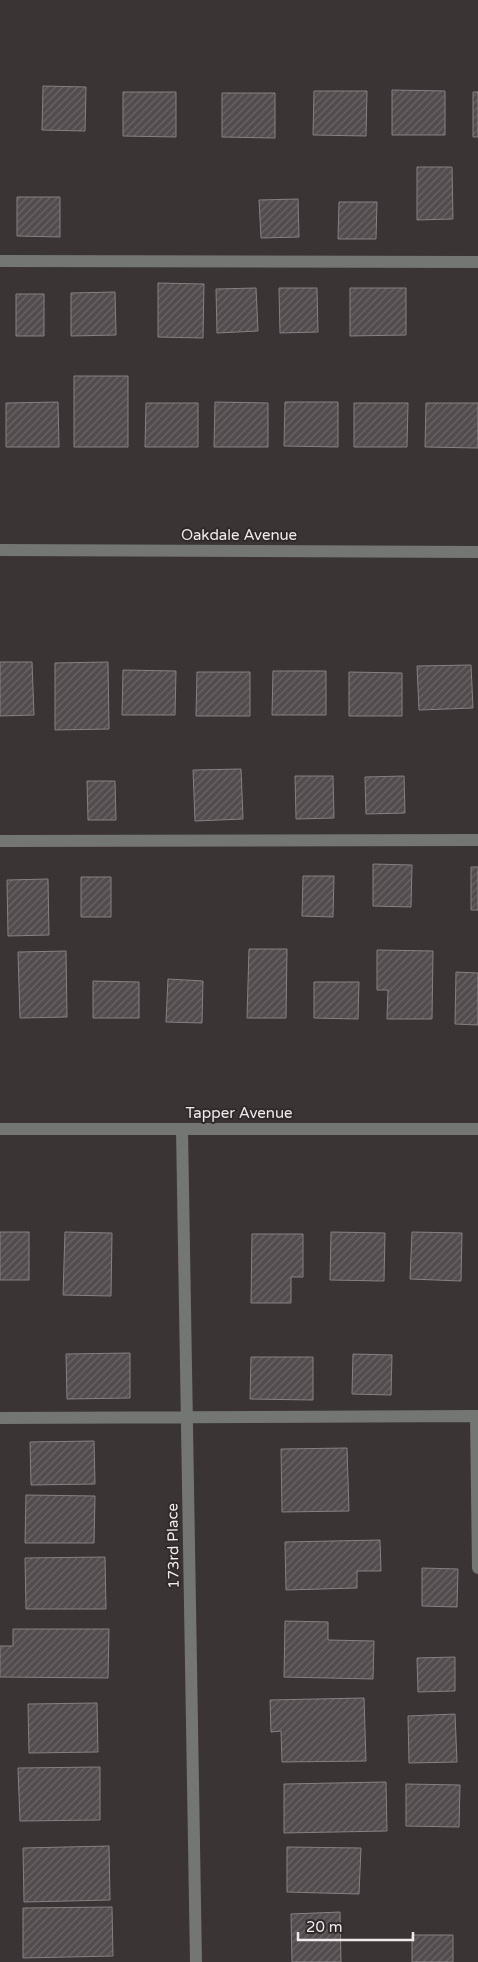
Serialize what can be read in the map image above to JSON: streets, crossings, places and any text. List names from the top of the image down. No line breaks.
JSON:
{"streets":{"street":["Oakdale Avenue","Tapper Avenue","173rd Place"]},"crossings":[["Tapper Avenue","173rd Place"]],"scale_bar":"20 m"}
